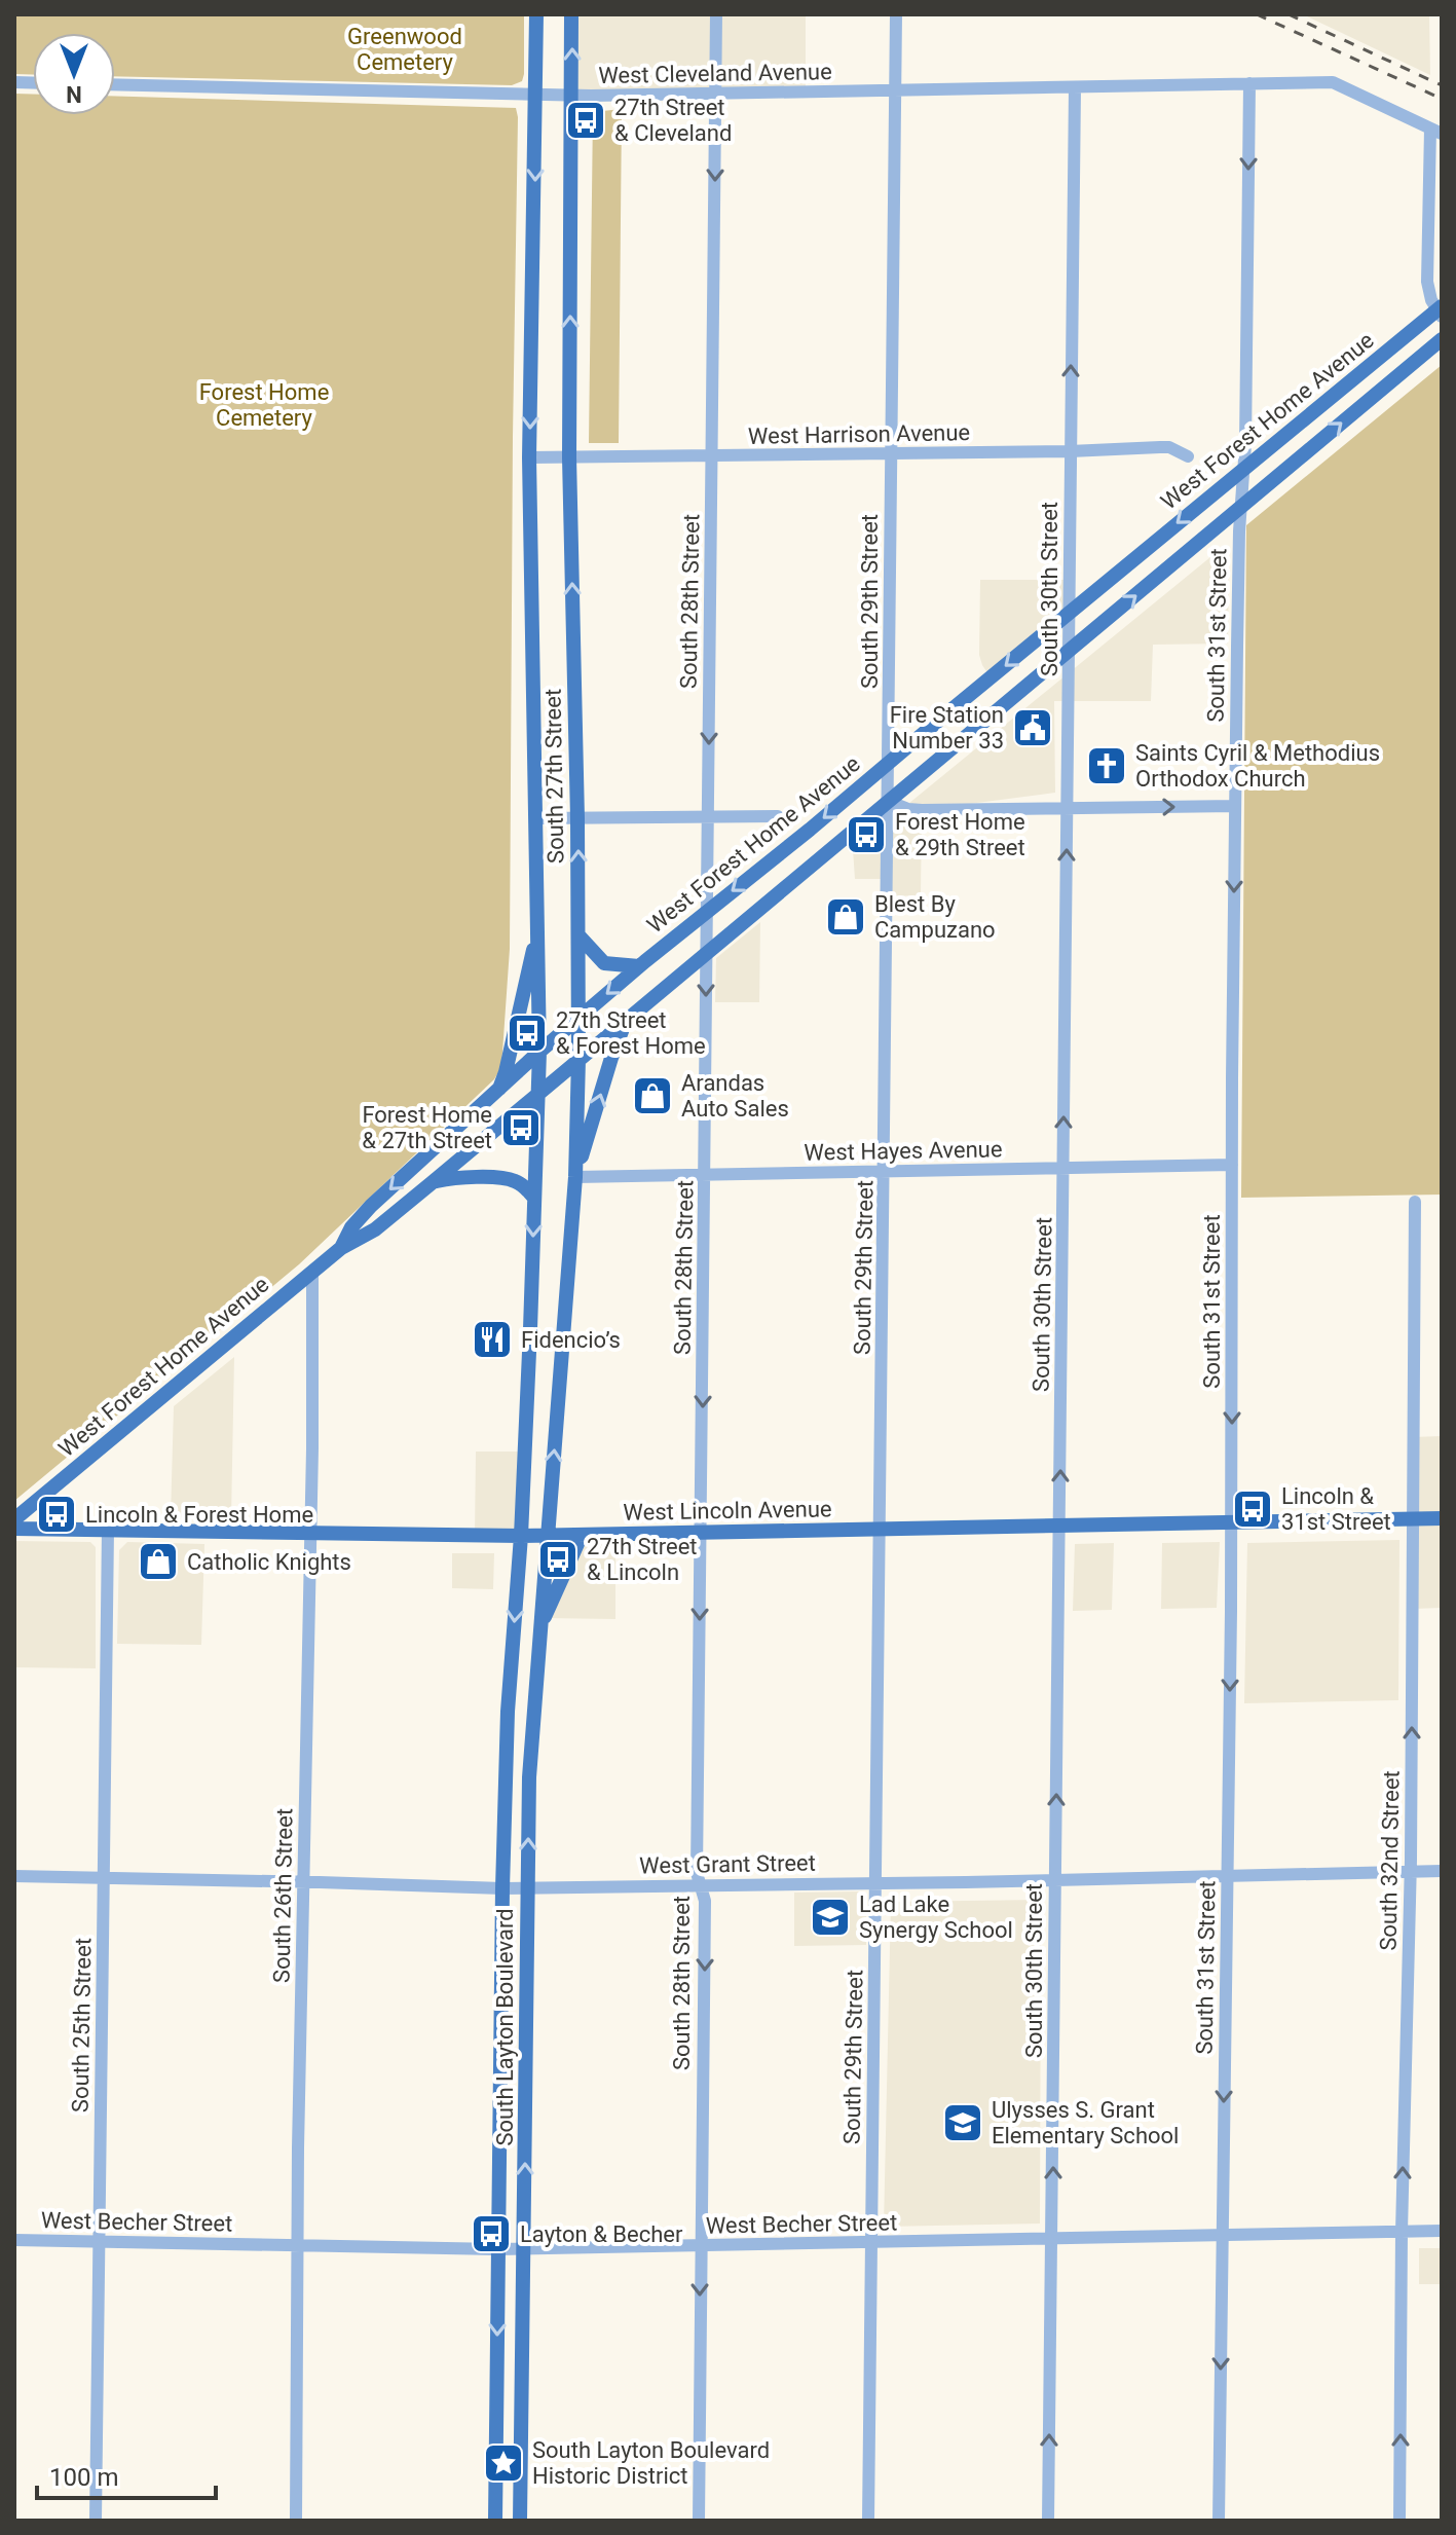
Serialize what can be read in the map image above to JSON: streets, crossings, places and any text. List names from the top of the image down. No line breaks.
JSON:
{"streets":{"main road":["West Forest Home Avenue","South 27th Street","West Lincoln Avenue","South Layton Boulevard"],"street":["West Cleveland Avenue","West Harrison Avenue","South 30th Street","South 28th Street","South 29th Street","South 31st Street","West Hayes Avenue","South 32nd Street","West Grant Street","South 26th Street","South 25th Street","West Becher Street"]},"crossings":[["West Cleveland Avenue","South 30th Street"],["West Cleveland Avenue","South 28th Street"],["West Cleveland Avenue","South 29th Street"],["West Cleveland Avenue","South 31st Street"],["West Cleveland Avenue","South 27th Street"],["West Forest Home Avenue","South 30th Street"],["West Forest Home Avenue","South 28th Street"],["West Forest Home Avenue","South 29th Street"],["West Forest Home Avenue","South 31st Street"],["West Forest Home Avenue","South 27th Street"],["West Forest Home Avenue","South 26th Street"],["West Harrison Avenue","South 30th Street"],["West Harrison Avenue","South 28th Street"],["West Harrison Avenue","South 29th Street"],["West Harrison Avenue","South 27th Street"],["South 30th Street","West Hayes Avenue"],["South 30th Street","West Lincoln Avenue"],["South 30th Street","West Grant Street"],["South 30th Street","West Becher Street"],["South 28th Street","West Hayes Avenue"],["South 28th Street","West Lincoln Avenue"],["South 28th Street","West Grant Street"],["South 28th Street","West Becher Street"],["South 29th Street","West Hayes Avenue"],["South 29th Street","West Lincoln Avenue"],["South 29th Street","West Grant Street"],["South 29th Street","West Becher Street"],["South 31st Street","West Hayes Avenue"],["South 31st Street","West Lincoln Avenue"],["South 31st Street","West Grant Street"],["South 31st Street","West Becher Street"],["South 27th Street","West Hayes Avenue"],["South 27th Street","West Lincoln Avenue"],["South 27th Street","South Layton Boulevard"],["West Lincoln Avenue","South 32nd Street"],["West Lincoln Avenue","South 26th Street"],["West Lincoln Avenue","South 25th Street"],["West Lincoln Avenue","South Layton Boulevard"],["South 32nd Street","West Grant Street"],["South 32nd Street","West Becher Street"],["West Grant Street","South 26th Street"],["West Grant Street","South 25th Street"],["West Grant Street","South Layton Boulevard"],["South 26th Street","West Becher Street"],["South 25th Street","West Becher Street"],["South Layton Boulevard","West Becher Street"]],"one_way":["South 30th Street","South 28th Street","South 31st Street","South 32nd Street"],"parks":["Greenwood Cemetery","Forest Home Cemetery"],"places":{"bus stop":["27th Street & Cleveland","Forest Home & 29th Street","27th Street & Forest Home","Forest Home & 27th Street","Lincoln & 31st Street","Lincoln & Forest Home","27th Street & Lincoln","Layton & Becher"],"public building":["Fire Station Number 33"],"church":["Saints Cyril & Methodius Orthodox Church"],"shop":["Blest By Campuzano","Arandas Auto Sales","Catholic Knights"],"restaurant":["Fidencio’s"],"school or university":["Lad Lake Synergy School","Ulysses S. Grant Elementary School"],"place":["South Layton Boulevard Historic District"]},"scale_bar":"100 m","north":"bottom"}
